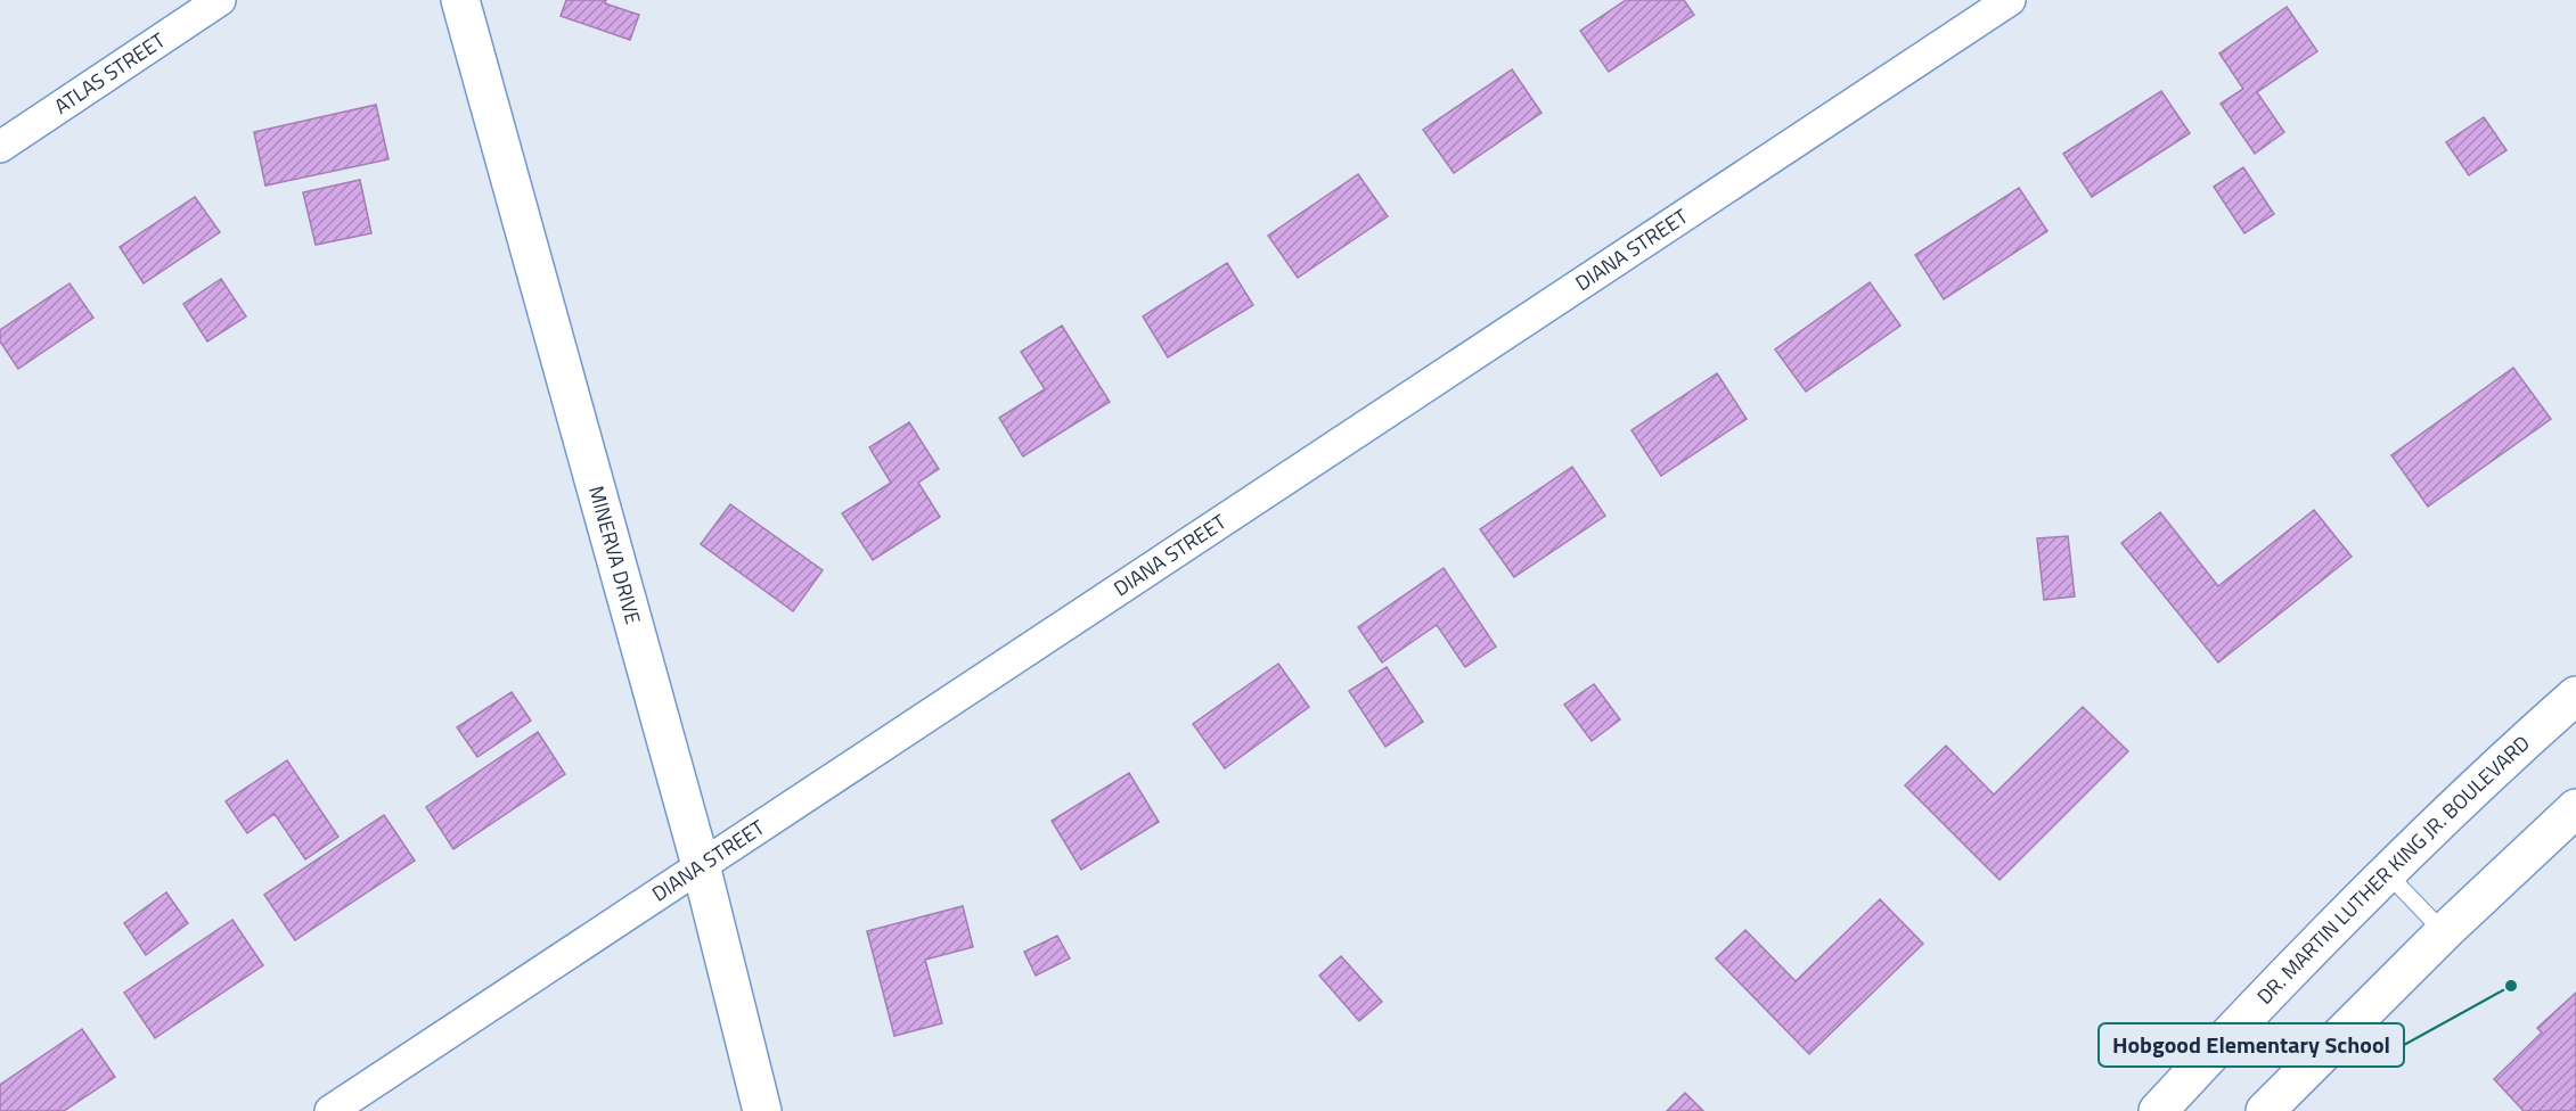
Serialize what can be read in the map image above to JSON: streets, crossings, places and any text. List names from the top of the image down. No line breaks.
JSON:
{"streets":{"street":["ATLAS STREET","DIANA STREET","MINERVA DRIVE","DR. MARTIN LUTHER KING JR. BOULEVARD"]},"crossings":[["DIANA STREET","MINERVA DRIVE"]],"places":["Hobgood Elementary School"]}
